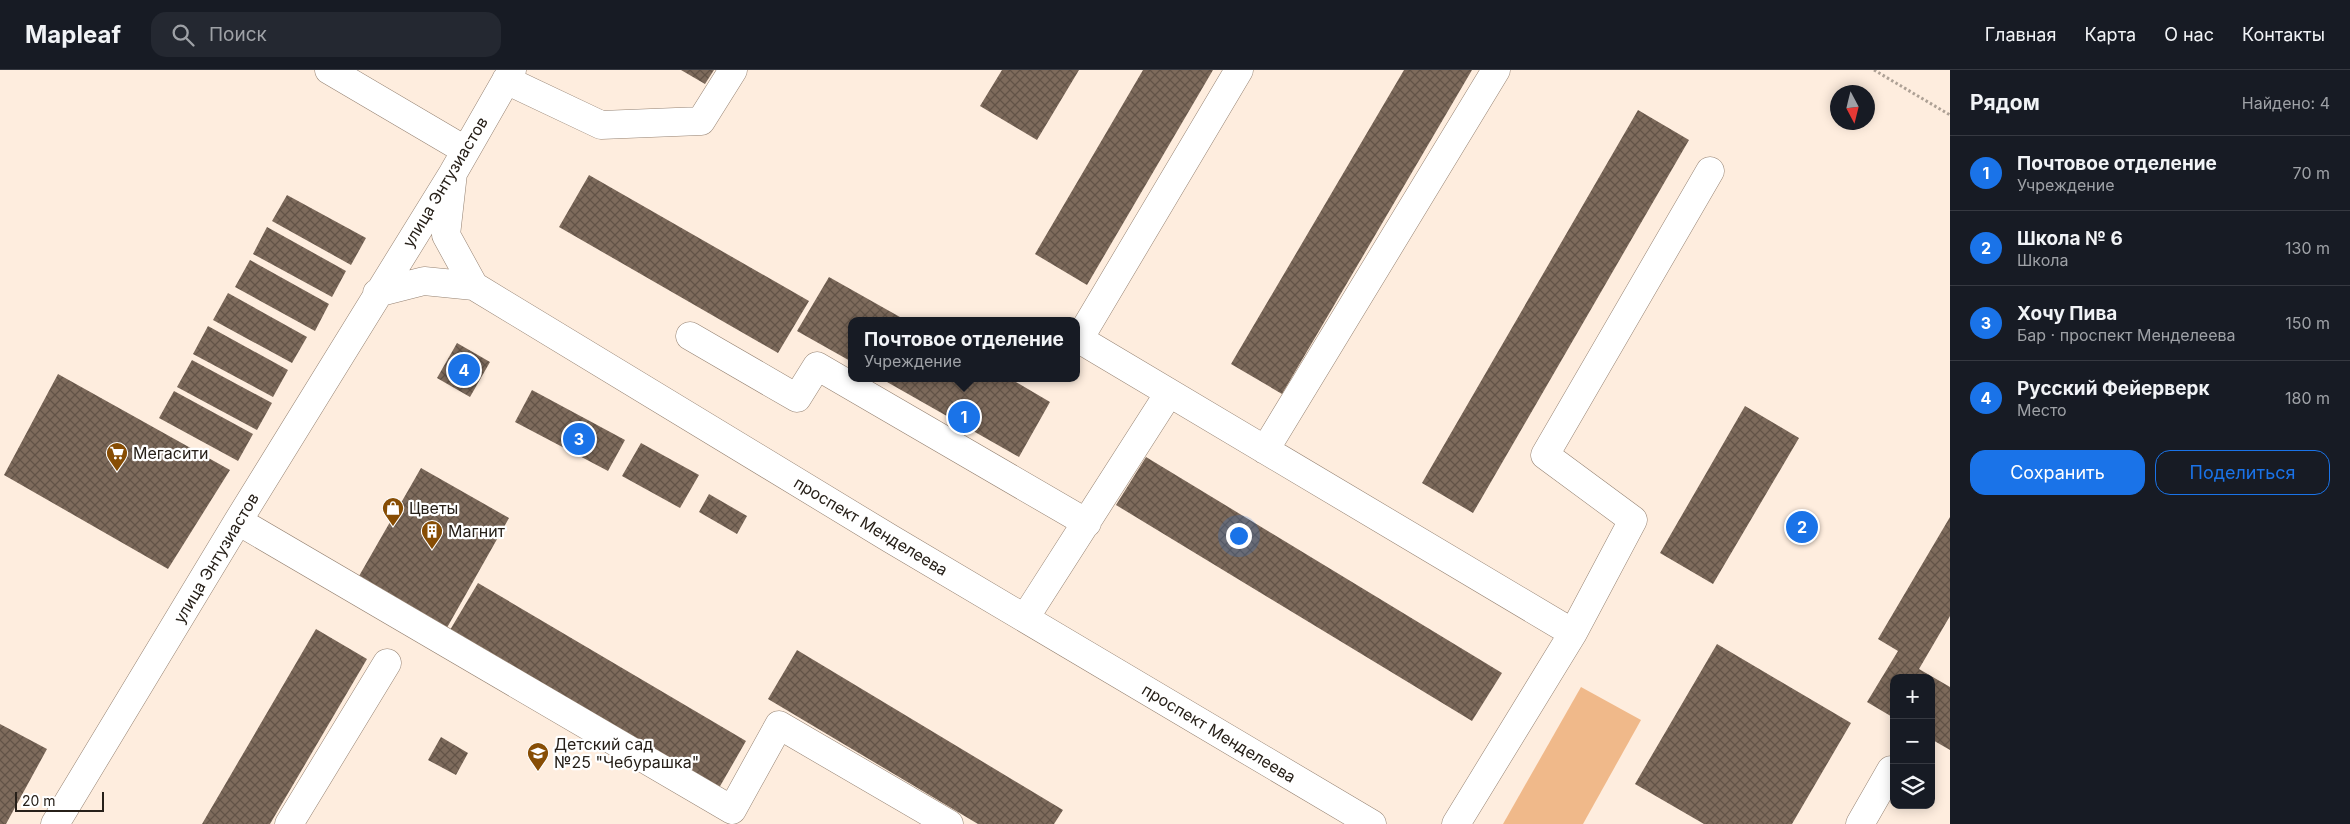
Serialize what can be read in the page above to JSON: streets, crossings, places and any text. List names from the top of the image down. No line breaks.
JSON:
{"streets":{"street":["улица Энтузиастов","проспект Менделеева"]},"places":{"supermarket":["Мегасити"],"shop":["Цветы"],"building":["Магнит"],"school or university":["Детский сад №25 \"Чебурашка\""]},"scale_bar":"20 m","north":"bottom","page":{"header":"Mapleaf","search":"Поиск","nav":["Главная","Карта","О нас","Контакты"],"heading":["Рядом","Найдено: 4"],"list":[{"mark":"1","name":"Почтовое отделение","note":"Учреждение","value":"70 m"},{"mark":"2","name":"Школа № 6","note":"Школа","value":"130 m"},{"mark":"3","name":"Хочу Пива","note":"Бар · проспект Менделеева","value":"150 m"},{"mark":"4","name":"Русский Фейерверк","note":"Место","value":"180 m"}],"popup":["Почтовое отделение","Учреждение"],"pins":["4","1","3","2"],"buttons":["Сохранить","Поделиться"],"map_buttons":["+","−"],"scale":"20 m"}}
